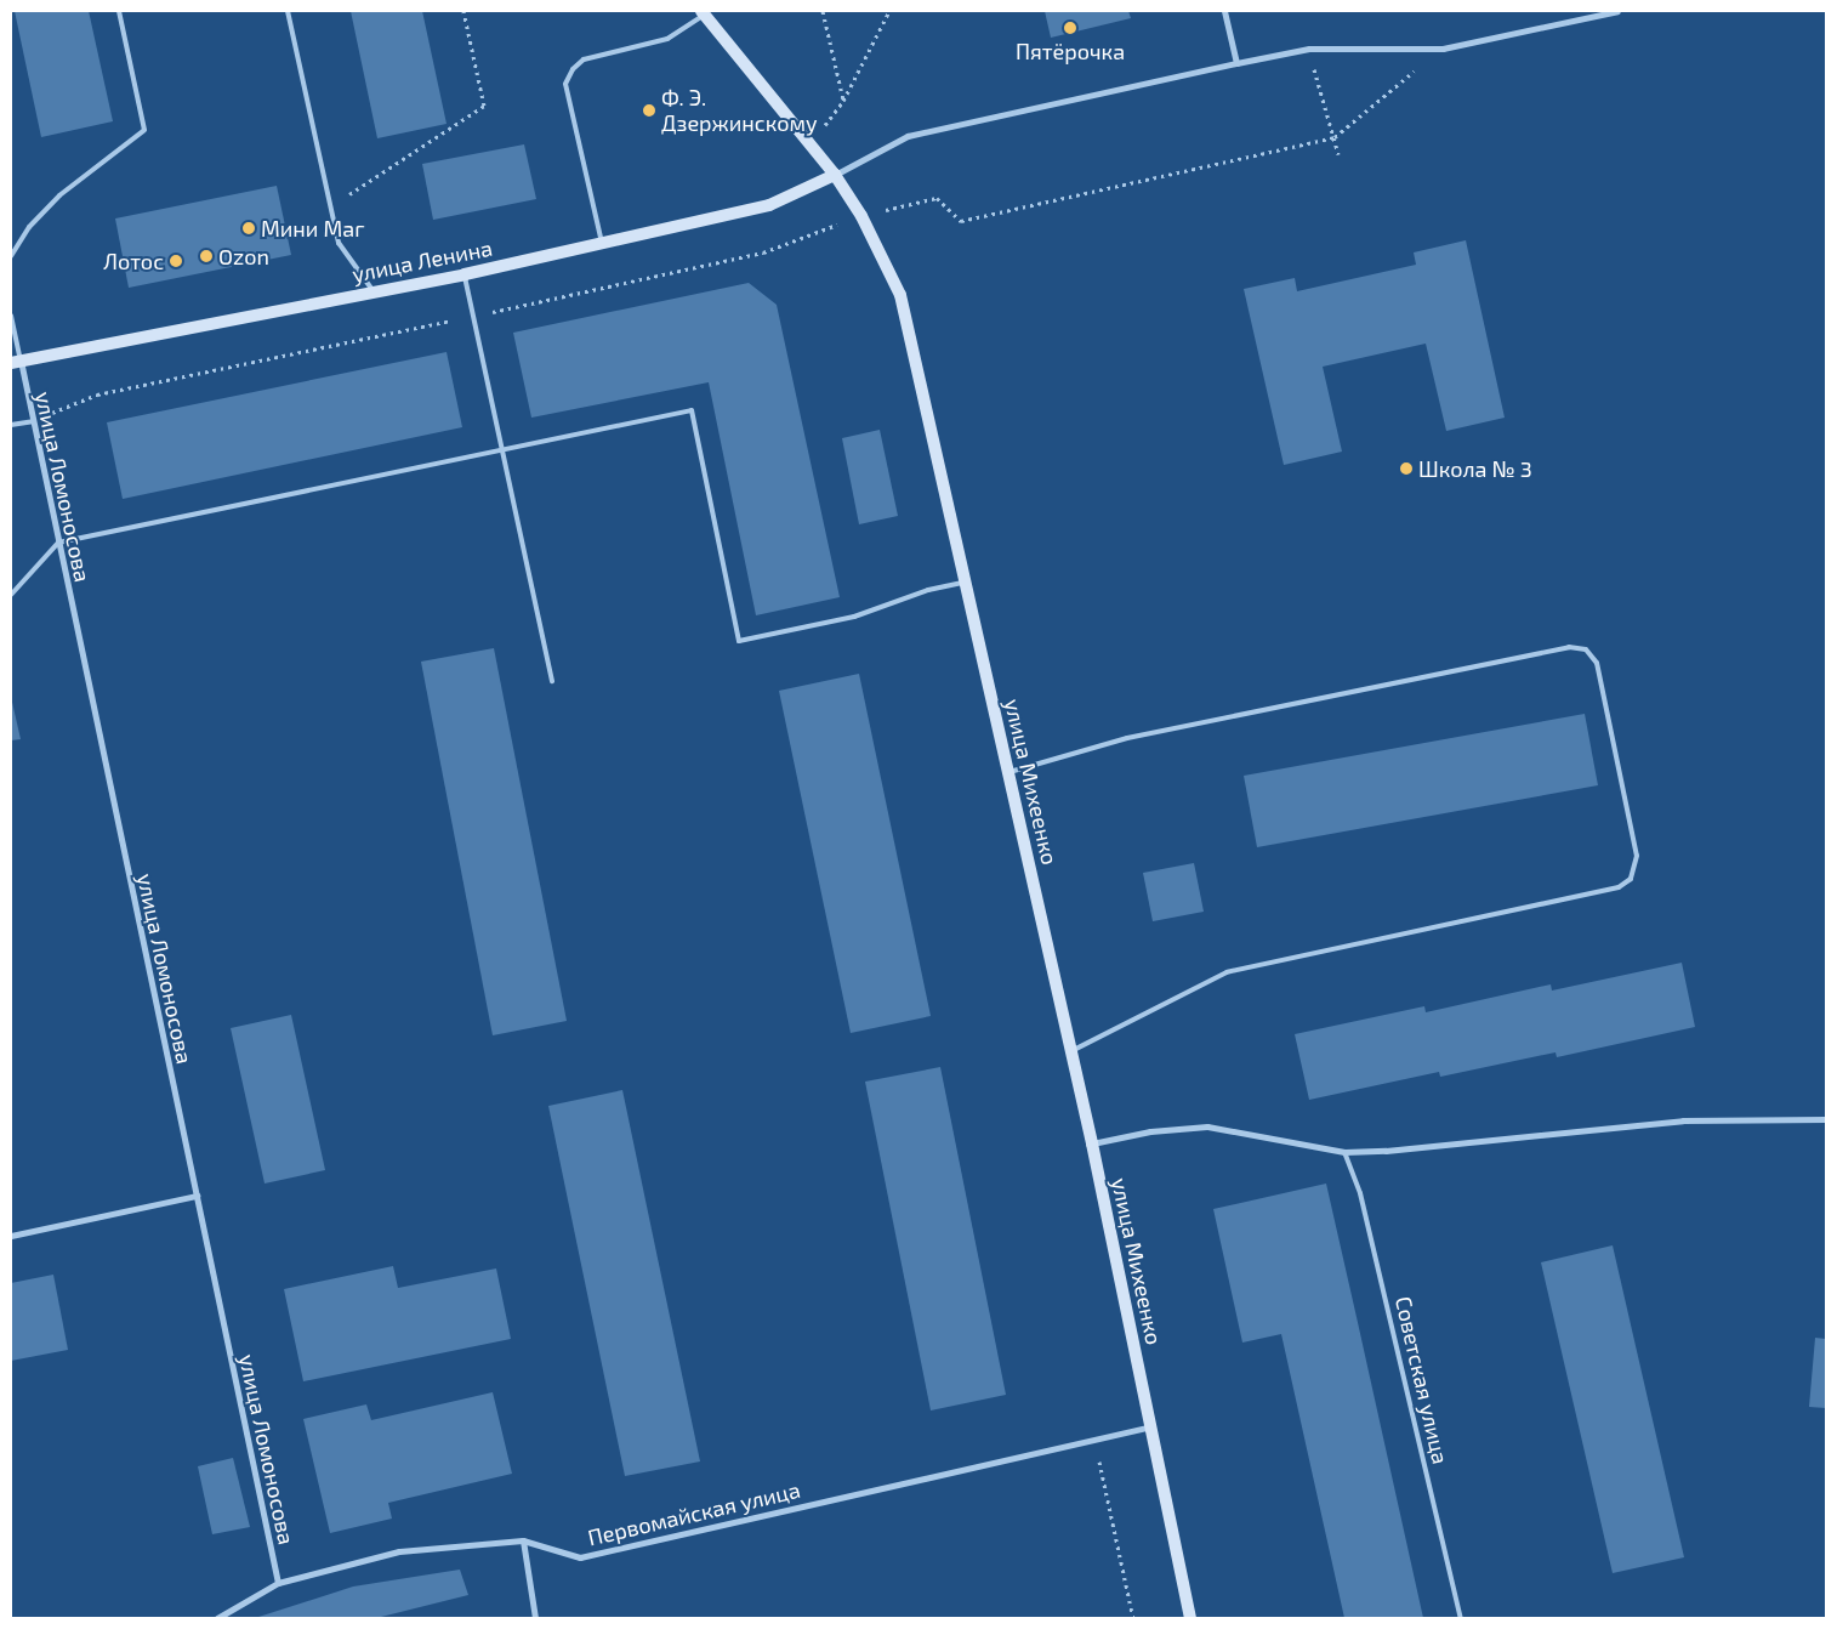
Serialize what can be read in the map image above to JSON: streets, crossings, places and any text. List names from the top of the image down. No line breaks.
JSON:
{"streets":{"street":["улица Ленина","улица Ломоносова","улица Михеенко","Первомайская улица"],"lane":["Советская улица"]},"crossings":[["улица Ленина","улица Ломоносова"],["улица Ленина","улица Михеенко"],["улица Ломоносова","Первомайская улица"],["улица Михеенко","Первомайская улица"]],"places":["Пятёрочка","Ф. Э. Дзержинскому","Мини Маг","Ozon","Лотос","Школа № 3"]}
